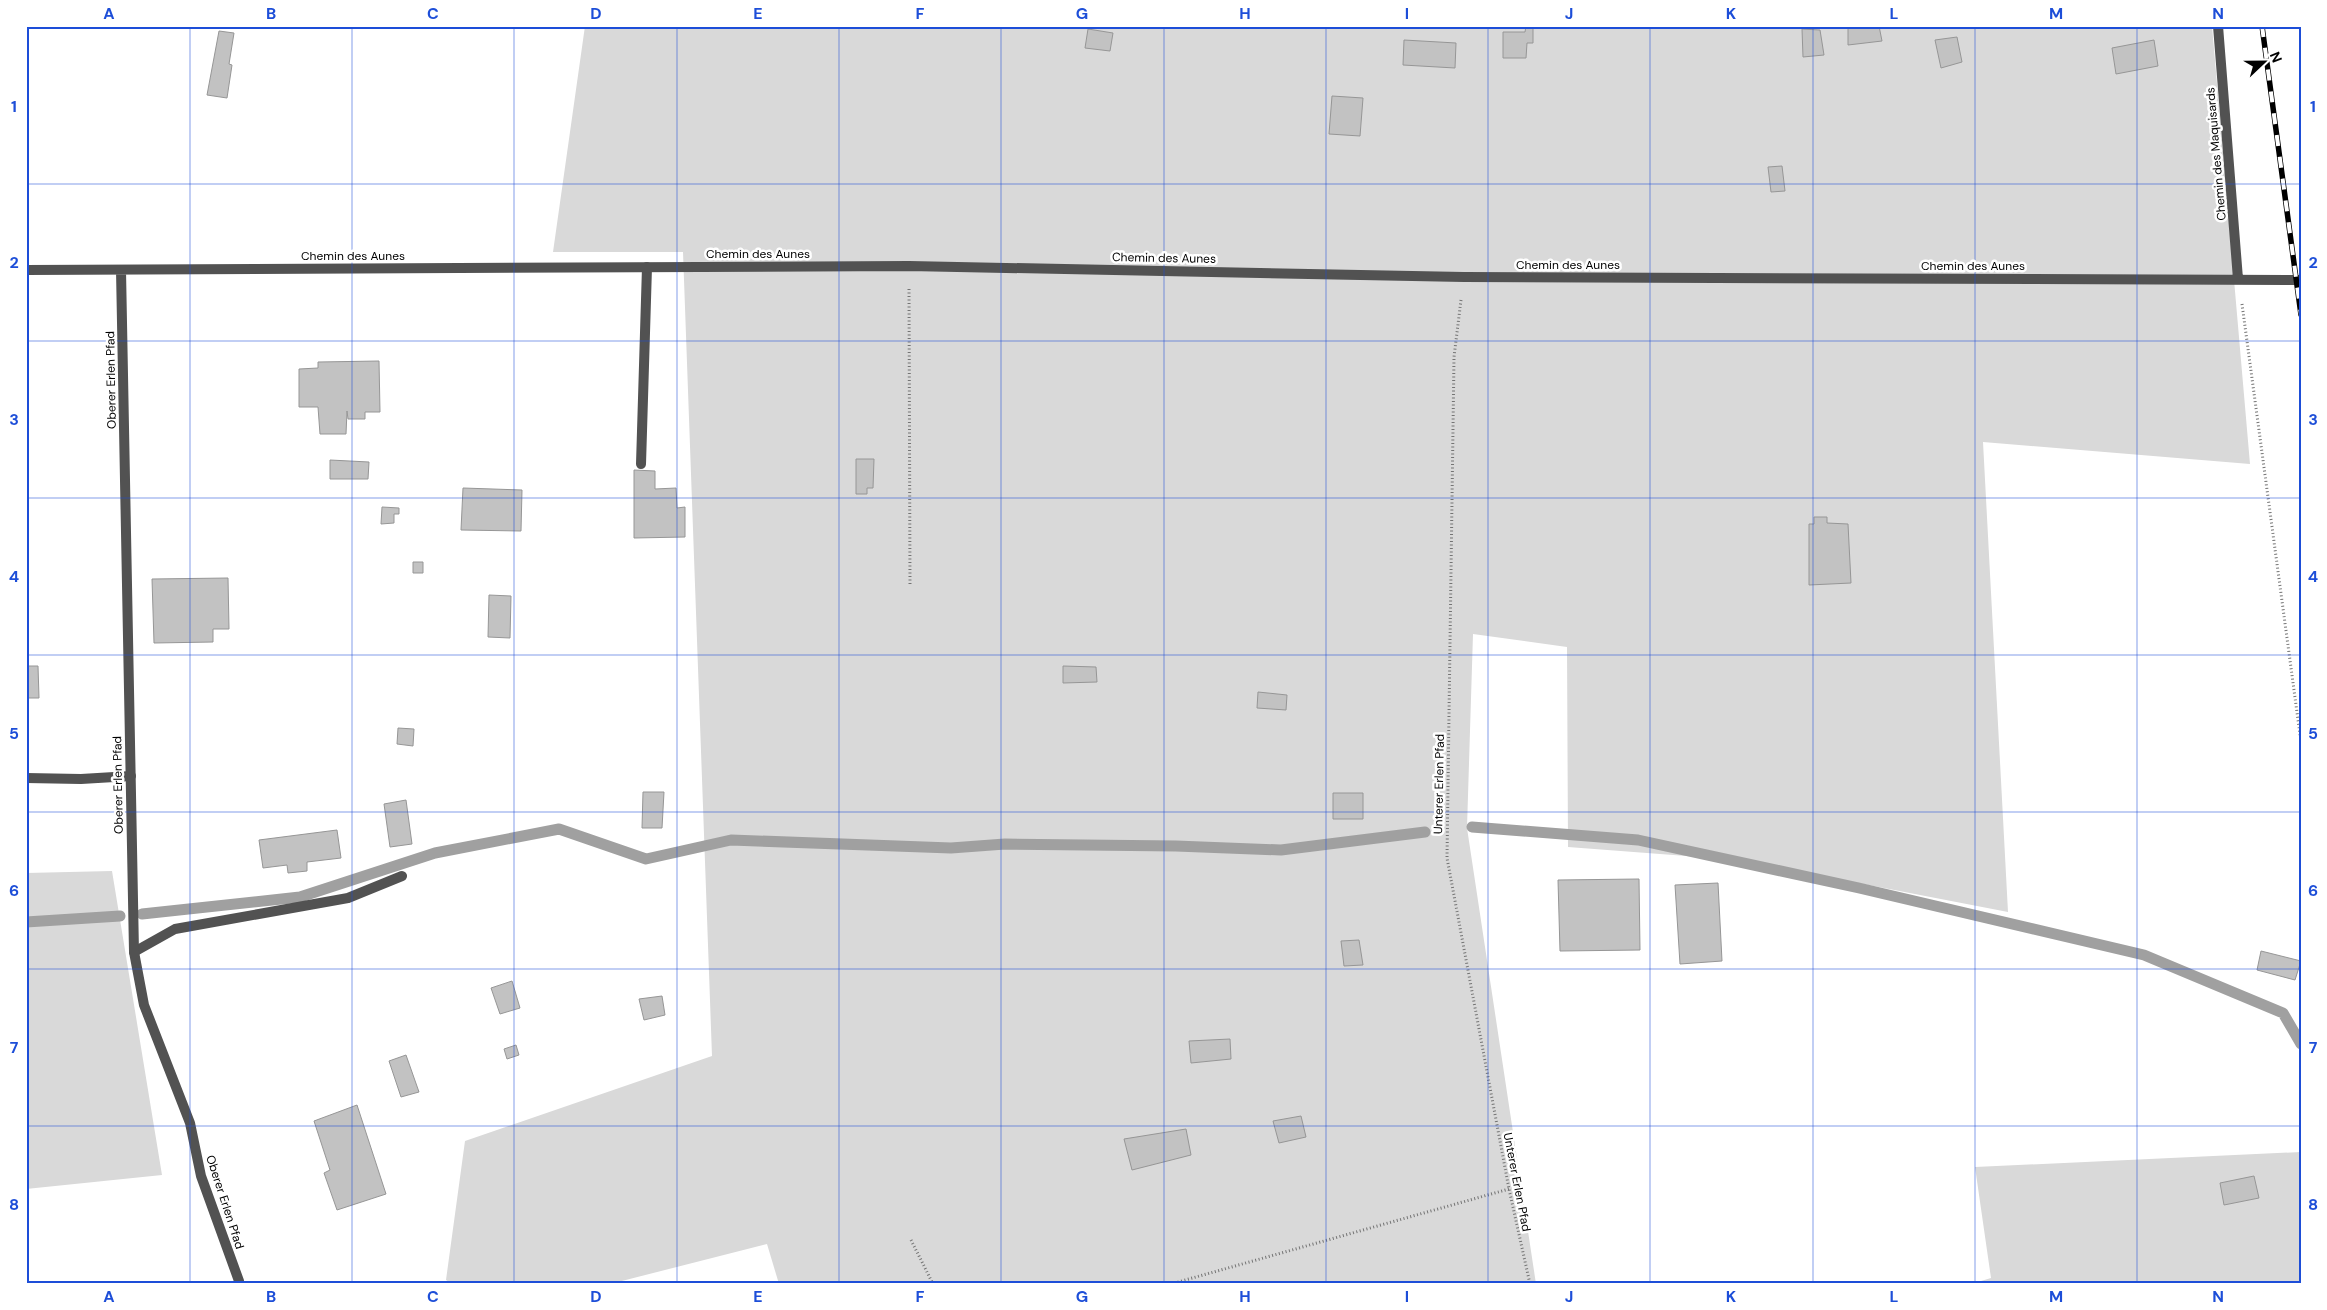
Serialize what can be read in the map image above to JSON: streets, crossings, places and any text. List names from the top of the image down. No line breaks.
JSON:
{"streets":{"street":["Chemin des Maquisards","Chemin des Aunes","Oberer Erlen Pfad"],"path":["Unterer Erlen Pfad"]},"crossings":[["Chemin des Maquisards","Chemin des Aunes"],["Chemin des Aunes","Oberer Erlen Pfad"],["Chemin des Aunes","Unterer Erlen Pfad"]],"north":"right","grid":{"columns":["A","B","C","D","E","F","G","H","I","J","K","L","M","N"],"rows":["1","2","3","4","5","6","7","8"]}}
